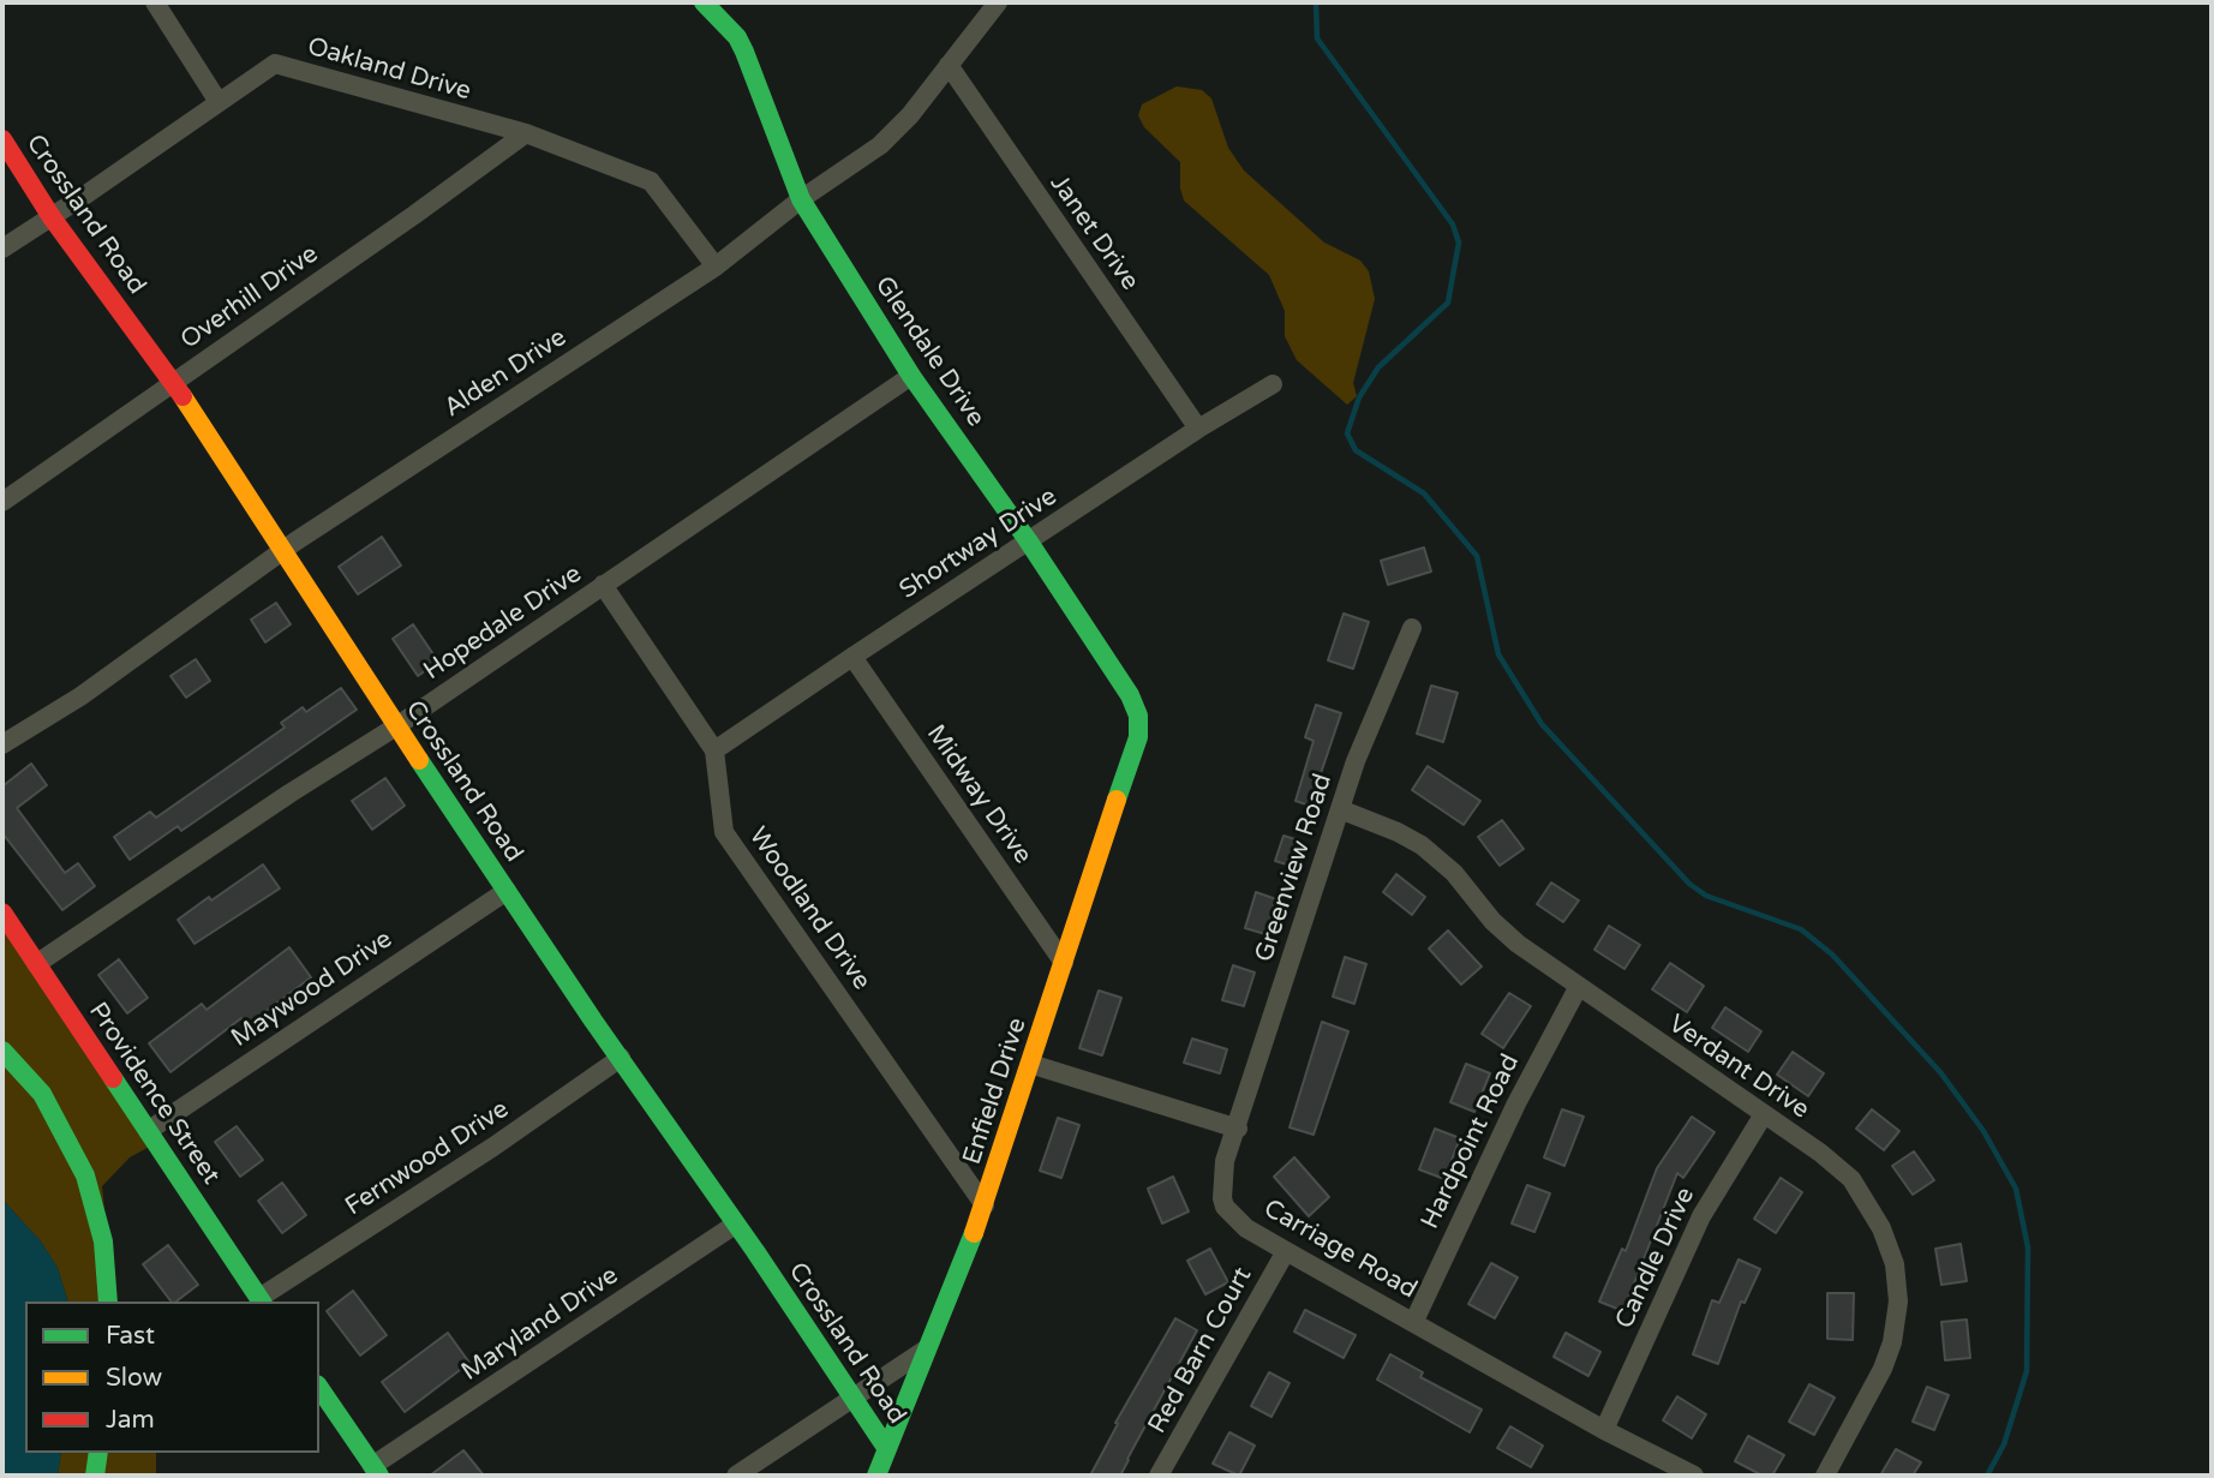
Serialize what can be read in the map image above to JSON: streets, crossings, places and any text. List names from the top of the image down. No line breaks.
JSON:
{"streets":{"street":["Oakland Drive","Crossland Road","Janet Drive","Overhill Drive","Glendale Drive","Alden Drive","Shortway Drive","Hopedale Drive","Midway Drive","Greenview Road","Woodland Drive","Maywood Drive","Verdant Drive","Enfield Drive","Providence Street","Hardpoint Road","Fernwood Drive","Carriage Road","Candle Drive","Maryland Drive","Red Barn Court"]},"crossings":[["Oakland Drive","Crossland Road"],["Oakland Drive","Overhill Drive"],["Oakland Drive","Alden Drive"],["Crossland Road","Overhill Drive"],["Crossland Road","Alden Drive"],["Crossland Road","Hopedale Drive"],["Crossland Road","Maywood Drive"],["Crossland Road","Enfield Drive"],["Crossland Road","Fernwood Drive"],["Crossland Road","Maryland Drive"],["Janet Drive","Alden Drive"],["Janet Drive","Shortway Drive"],["Glendale Drive","Alden Drive"],["Glendale Drive","Shortway Drive"],["Glendale Drive","Hopedale Drive"],["Glendale Drive","Enfield Drive"],["Shortway Drive","Midway Drive"],["Shortway Drive","Woodland Drive"],["Hopedale Drive","Woodland Drive"],["Hopedale Drive","Providence Street"],["Midway Drive","Enfield Drive"],["Greenview Road","Verdant Drive"],["Greenview Road","Carriage Road"],["Woodland Drive","Enfield Drive"],["Maywood Drive","Providence Street"],["Verdant Drive","Hardpoint Road"],["Verdant Drive","Candle Drive"],["Providence Street","Fernwood Drive"],["Hardpoint Road","Carriage Road"],["Carriage Road","Candle Drive"],["Carriage Road","Red Barn Court"]],"legend":["Fast","Slow","Jam"]}
